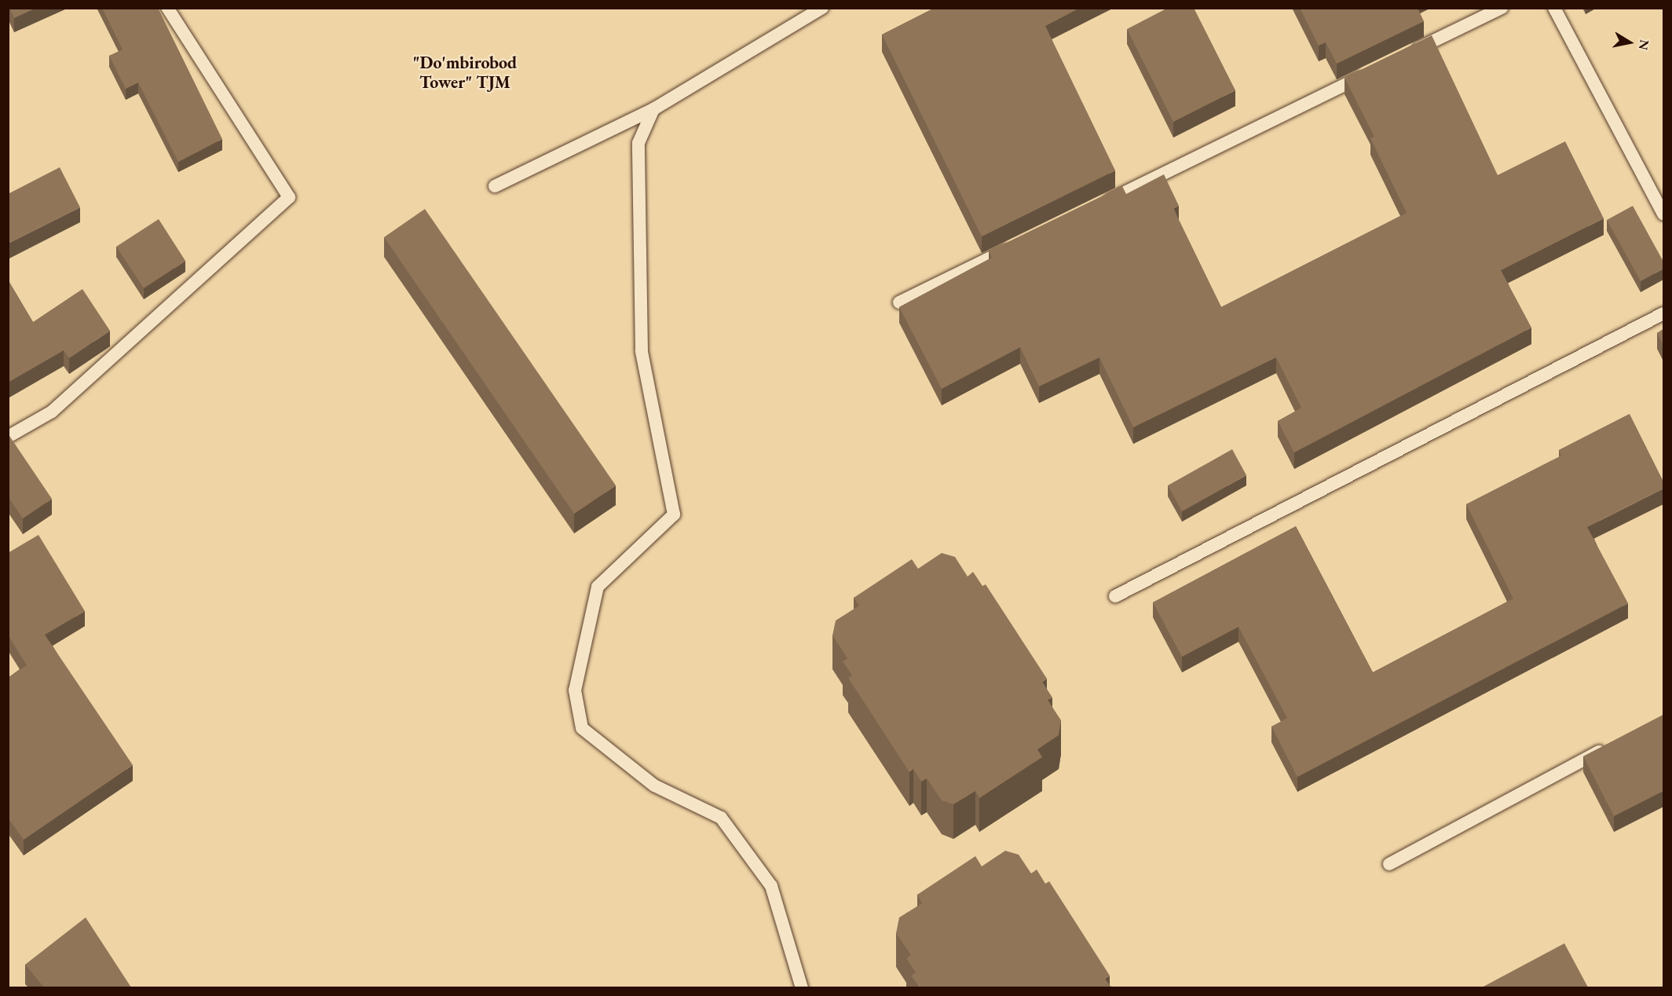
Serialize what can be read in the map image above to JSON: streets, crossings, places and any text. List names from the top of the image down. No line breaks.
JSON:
{"districts":["\"Do'mbirobod Tower\" TJM"],"north":"right"}
